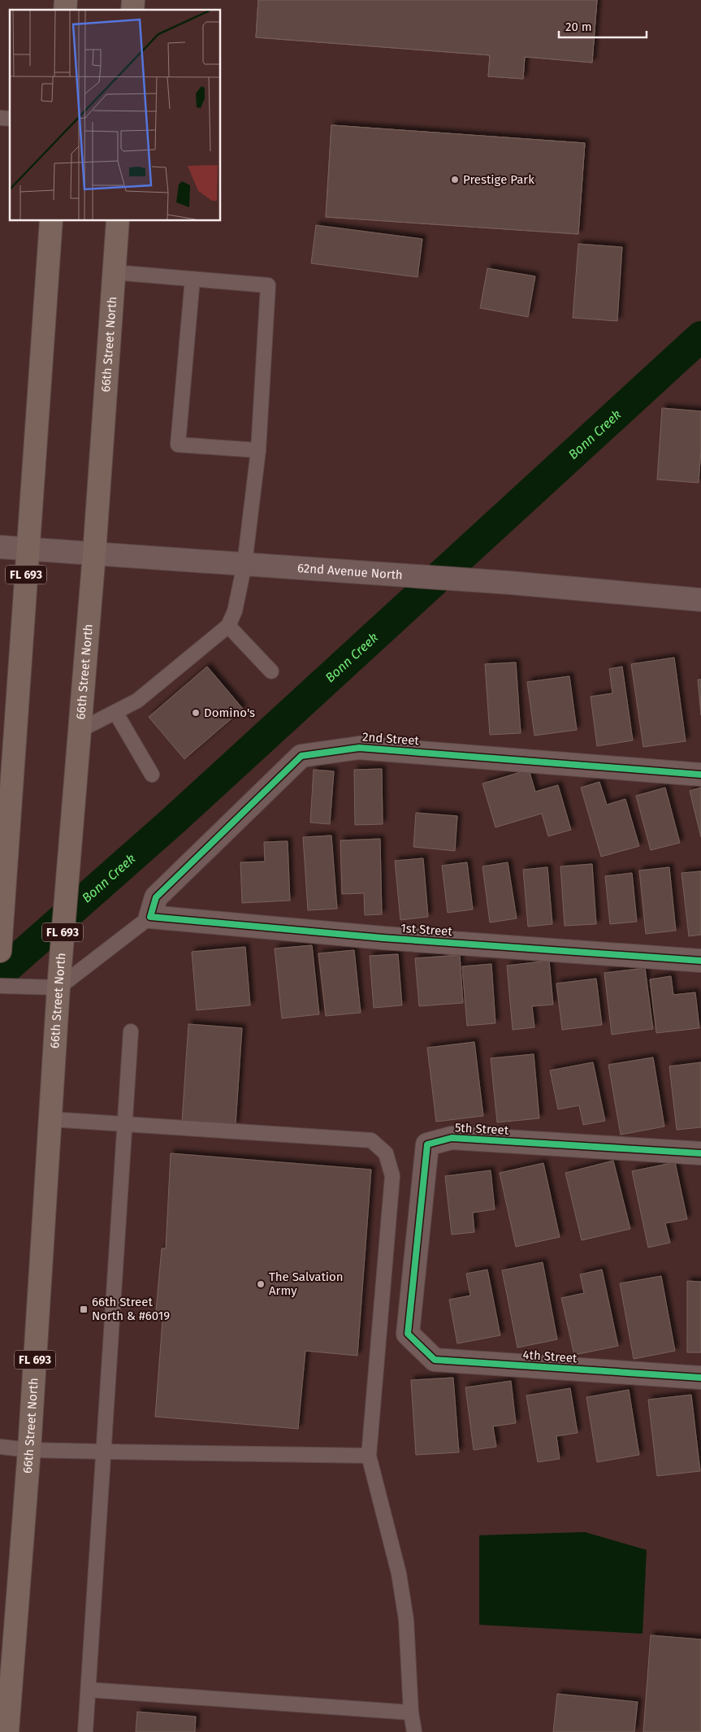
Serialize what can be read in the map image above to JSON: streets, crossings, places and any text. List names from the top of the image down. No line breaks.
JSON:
{"streets":{"main road":["66th Street North","FL 693"],"street":["62nd Avenue North","2nd Street","1st Street","5th Street","4th Street"]},"crossings":[["66th Street North","62nd Avenue North"],["62nd Avenue North","FL 693"],["2nd Street","1st Street"],["5th Street","4th Street"]],"water":["Bonn Creek"],"places":{"other":["Prestige Park","Domino's","The Salvation Army"],"transit":["66th Street North & #6019"]},"scale_bar":"20 m"}
